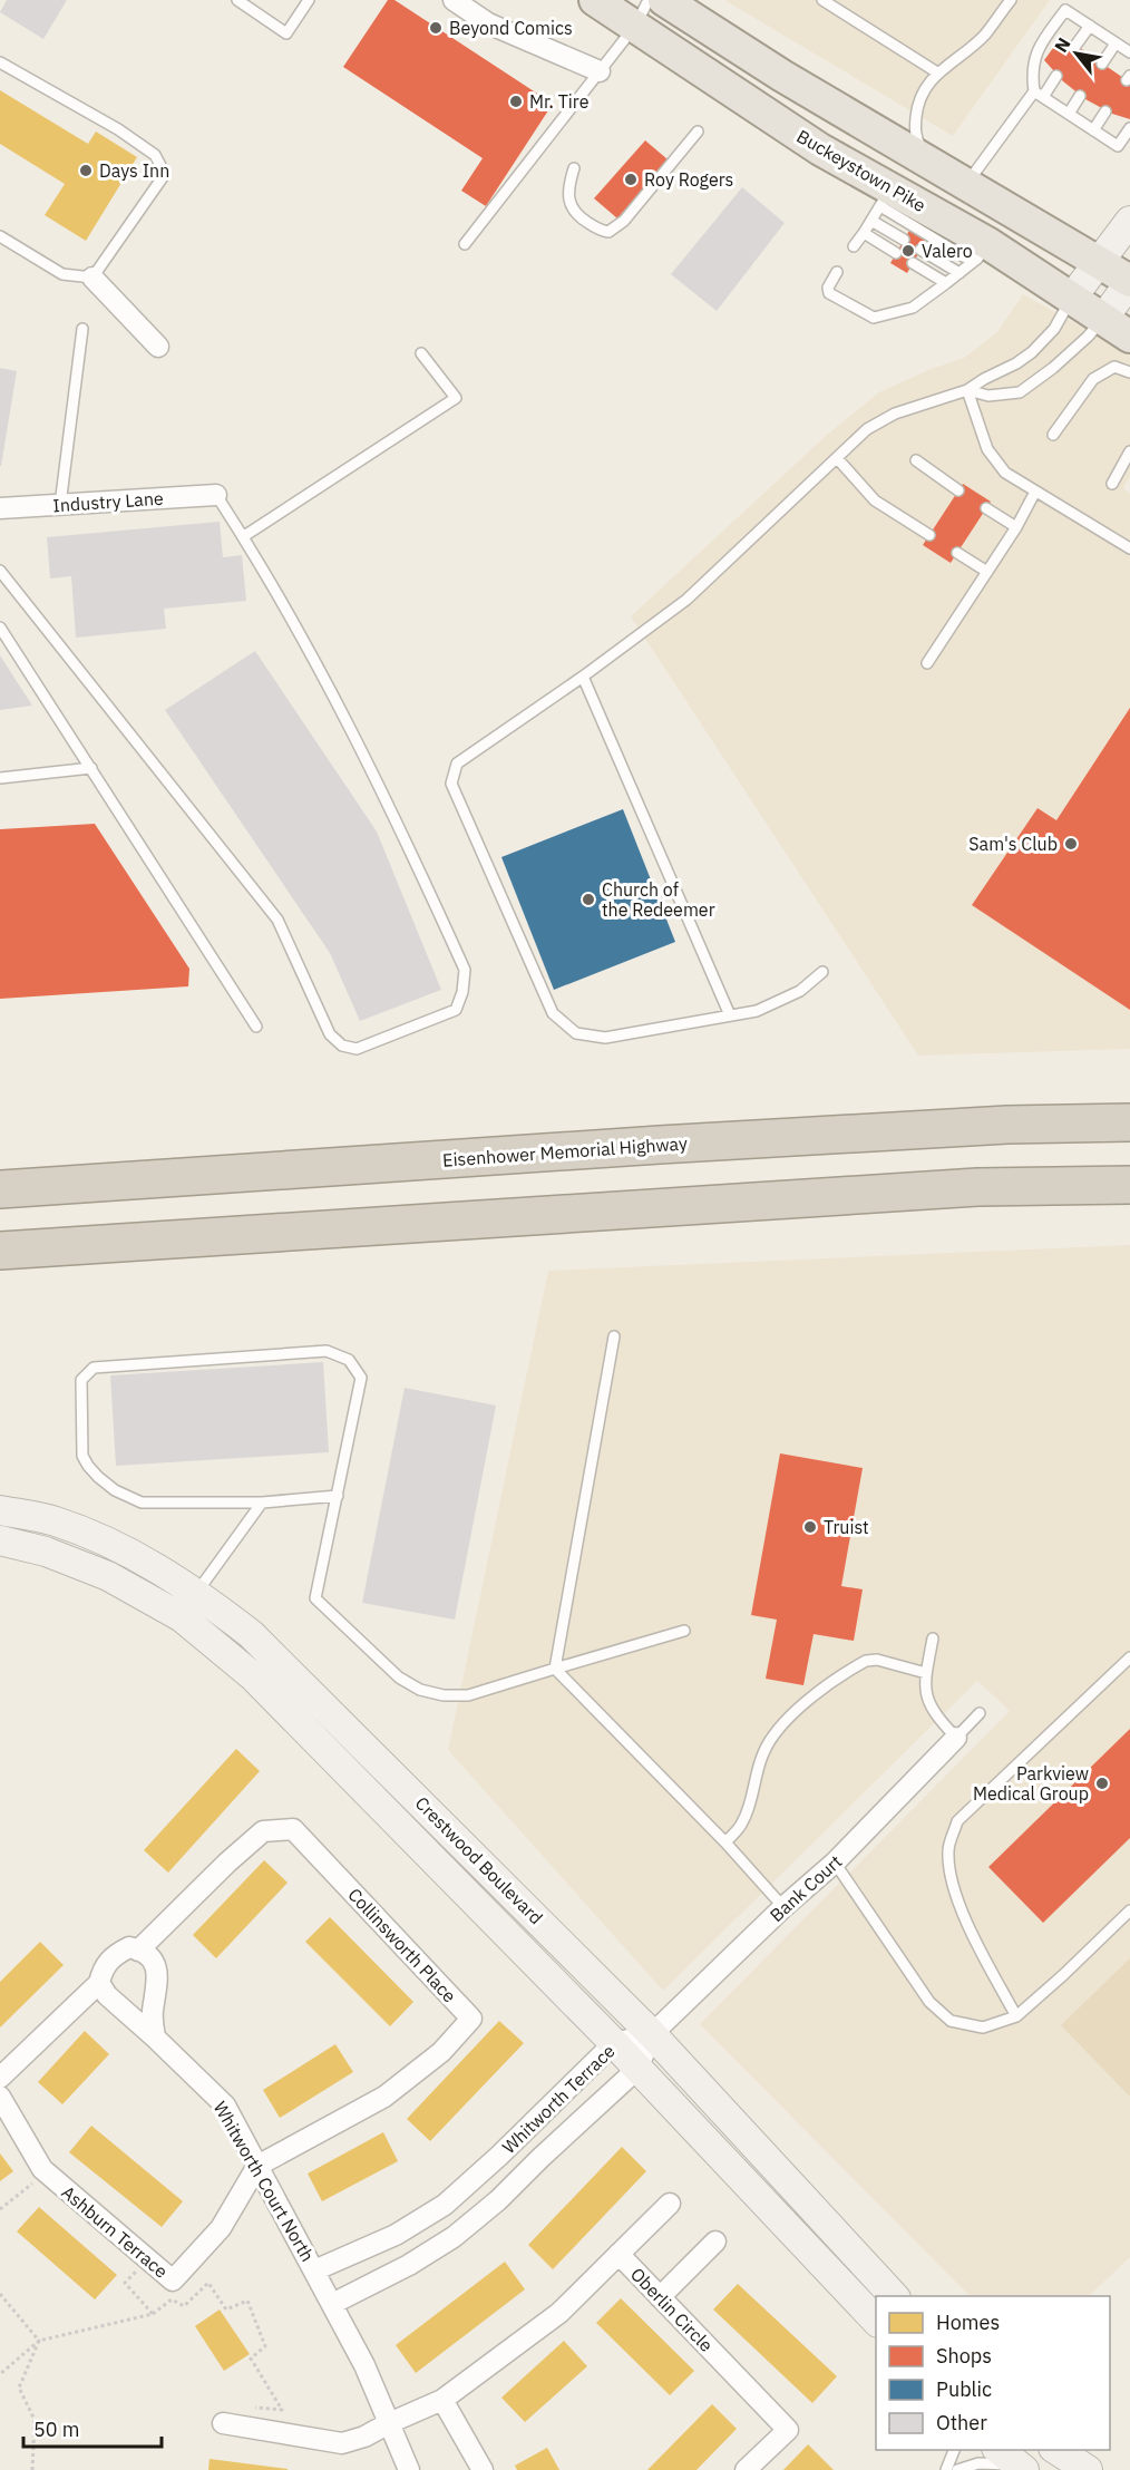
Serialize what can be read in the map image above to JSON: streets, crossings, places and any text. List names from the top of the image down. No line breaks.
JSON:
{"streets":{"highway":["Eisenhower Memorial Highway"],"main road":["Buckeystown Pike","Crestwood Boulevard"],"street":["Industry Lane","Bank Court","Collinsworth Place","Whitworth Terrace","Whitworth Court North","Ashburn Terrace","Oberlin Circle"]},"crossings":[["Crestwood Boulevard","Bank Court"],["Crestwood Boulevard","Whitworth Terrace"],["Bank Court","Whitworth Terrace"],["Collinsworth Place","Whitworth Court North"],["Collinsworth Place","Ashburn Terrace"],["Whitworth Terrace","Whitworth Court North"],["Whitworth Court North","Ashburn Terrace"],["Whitworth Court North","Oberlin Circle"]],"places":["Beyond Comics","Mr. Tire","Days Inn","Roy Rogers","Valero","Sam's Club","Church of the Redeemer","Truist","Parkview Medical Group"],"legend":["Homes","Shops","Public","Other"],"scale_bar":"50 m","north":"top left"}
